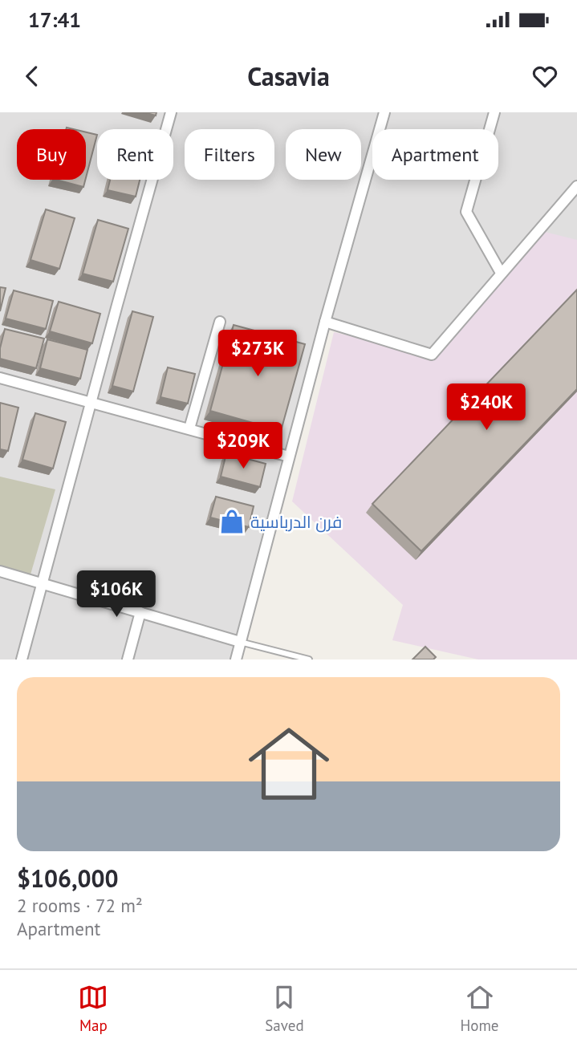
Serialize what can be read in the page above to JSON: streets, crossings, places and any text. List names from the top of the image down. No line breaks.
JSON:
{"places":{"shop":["فرن الدرباسية"]},"page":{"status":"17:41","header":"Casavia","chip":["Buy","Rent","Filters","New","Apartment"],"price":["$273K","$240K","$209K","$106K"],"list":[{"name":"$106,000","note":"2 rooms · 72 m² · Apartment"}],"tabs":["Map","Saved","Home"]}}
